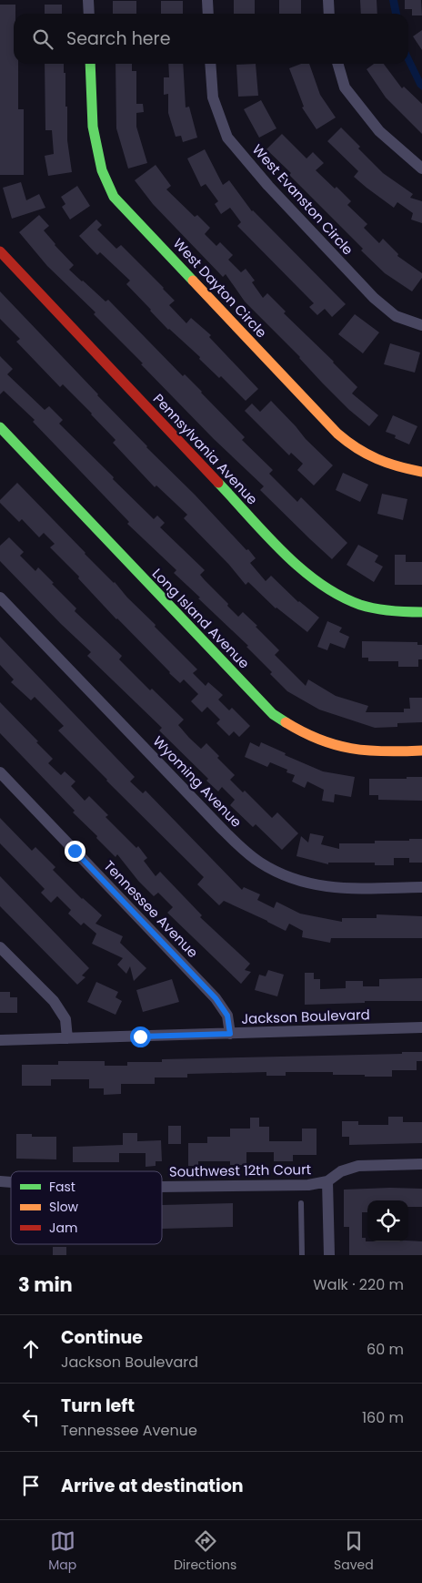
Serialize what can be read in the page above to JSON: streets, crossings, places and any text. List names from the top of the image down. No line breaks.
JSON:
{"streets":{"street":["West Evanston Circle","West Dayton Circle","Pennsylvania Avenue","Long Island Avenue","Wyoming Avenue","Tennessee Avenue","Jackson Boulevard","Southwest 12th Court"]},"crossings":[["Tennessee Avenue","Jackson Boulevard"]],"legend":["Fast","Slow","Jam"],"page":{"search":"Search here","heading":["3 min","Walk · 220 m"],"list":[["Continue","Jackson Boulevard","60 m"],["Turn left","Tennessee Avenue","160 m"],"Arrive at destination"],"nav":["Map","Directions","Saved"]}}
